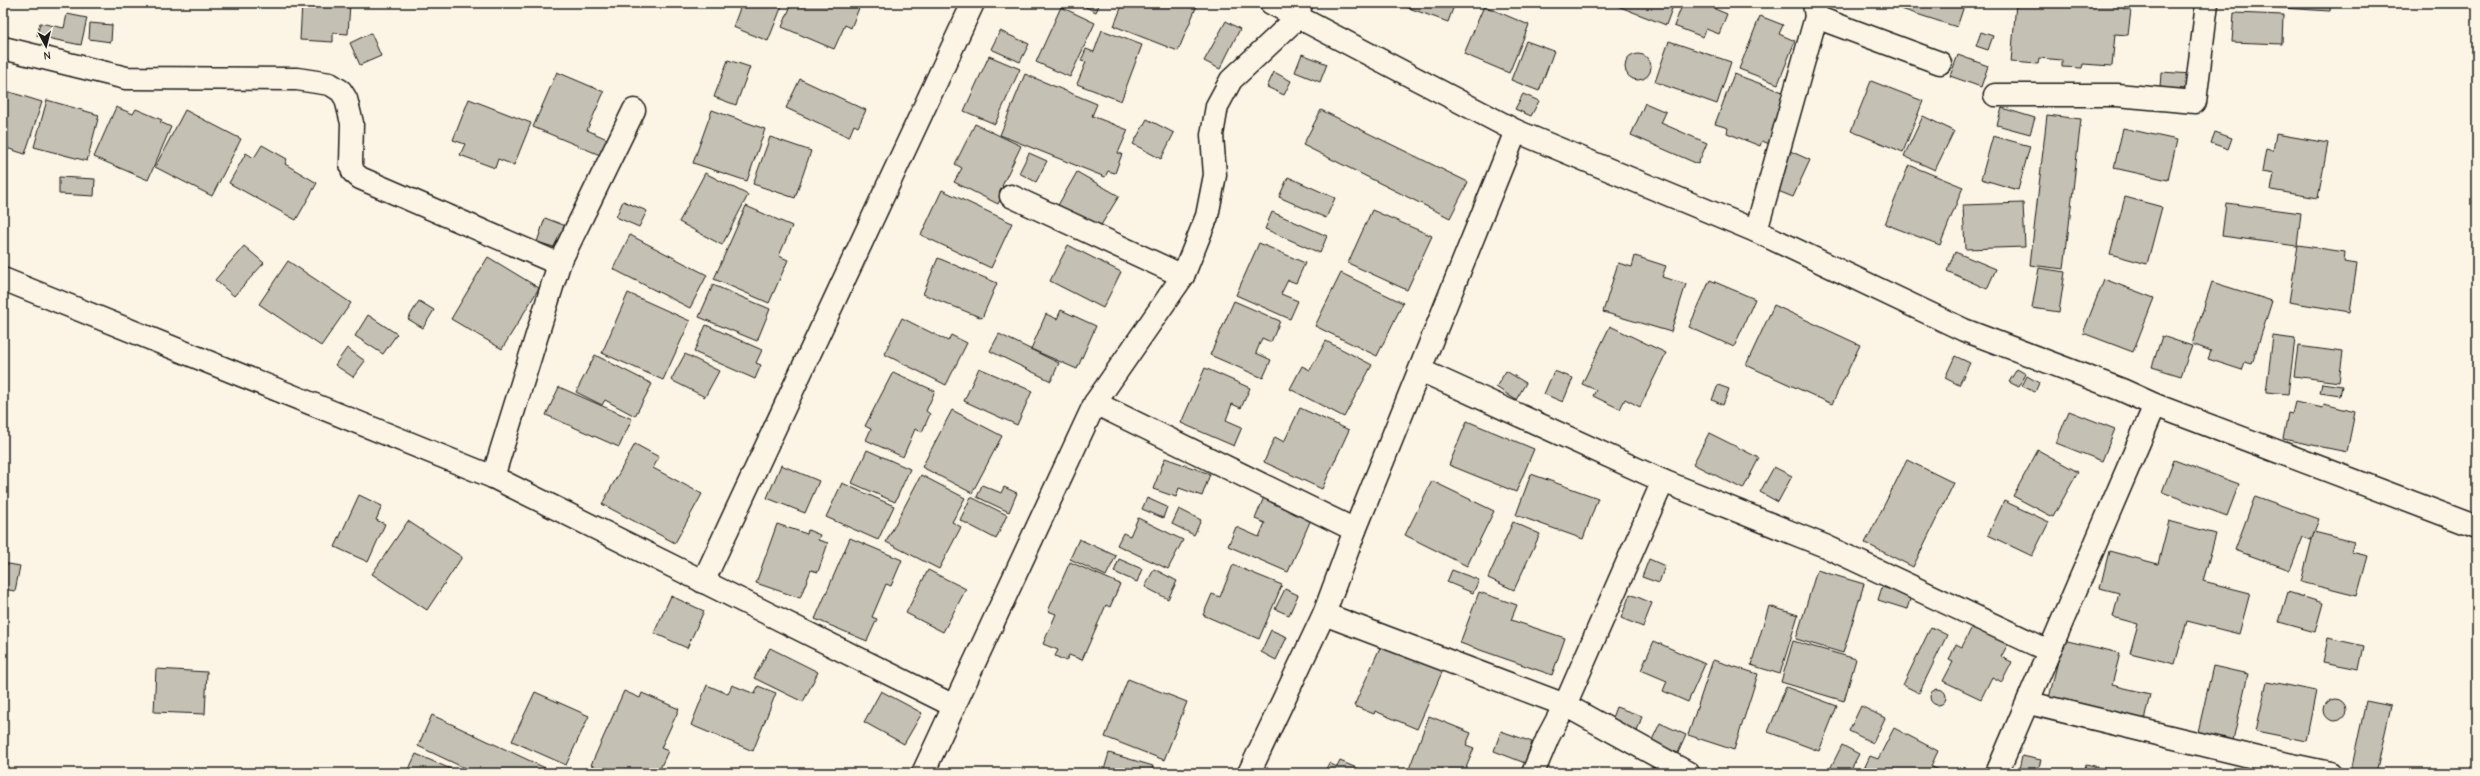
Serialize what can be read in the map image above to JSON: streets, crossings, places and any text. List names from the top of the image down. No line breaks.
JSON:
{"north":"bottom"}
